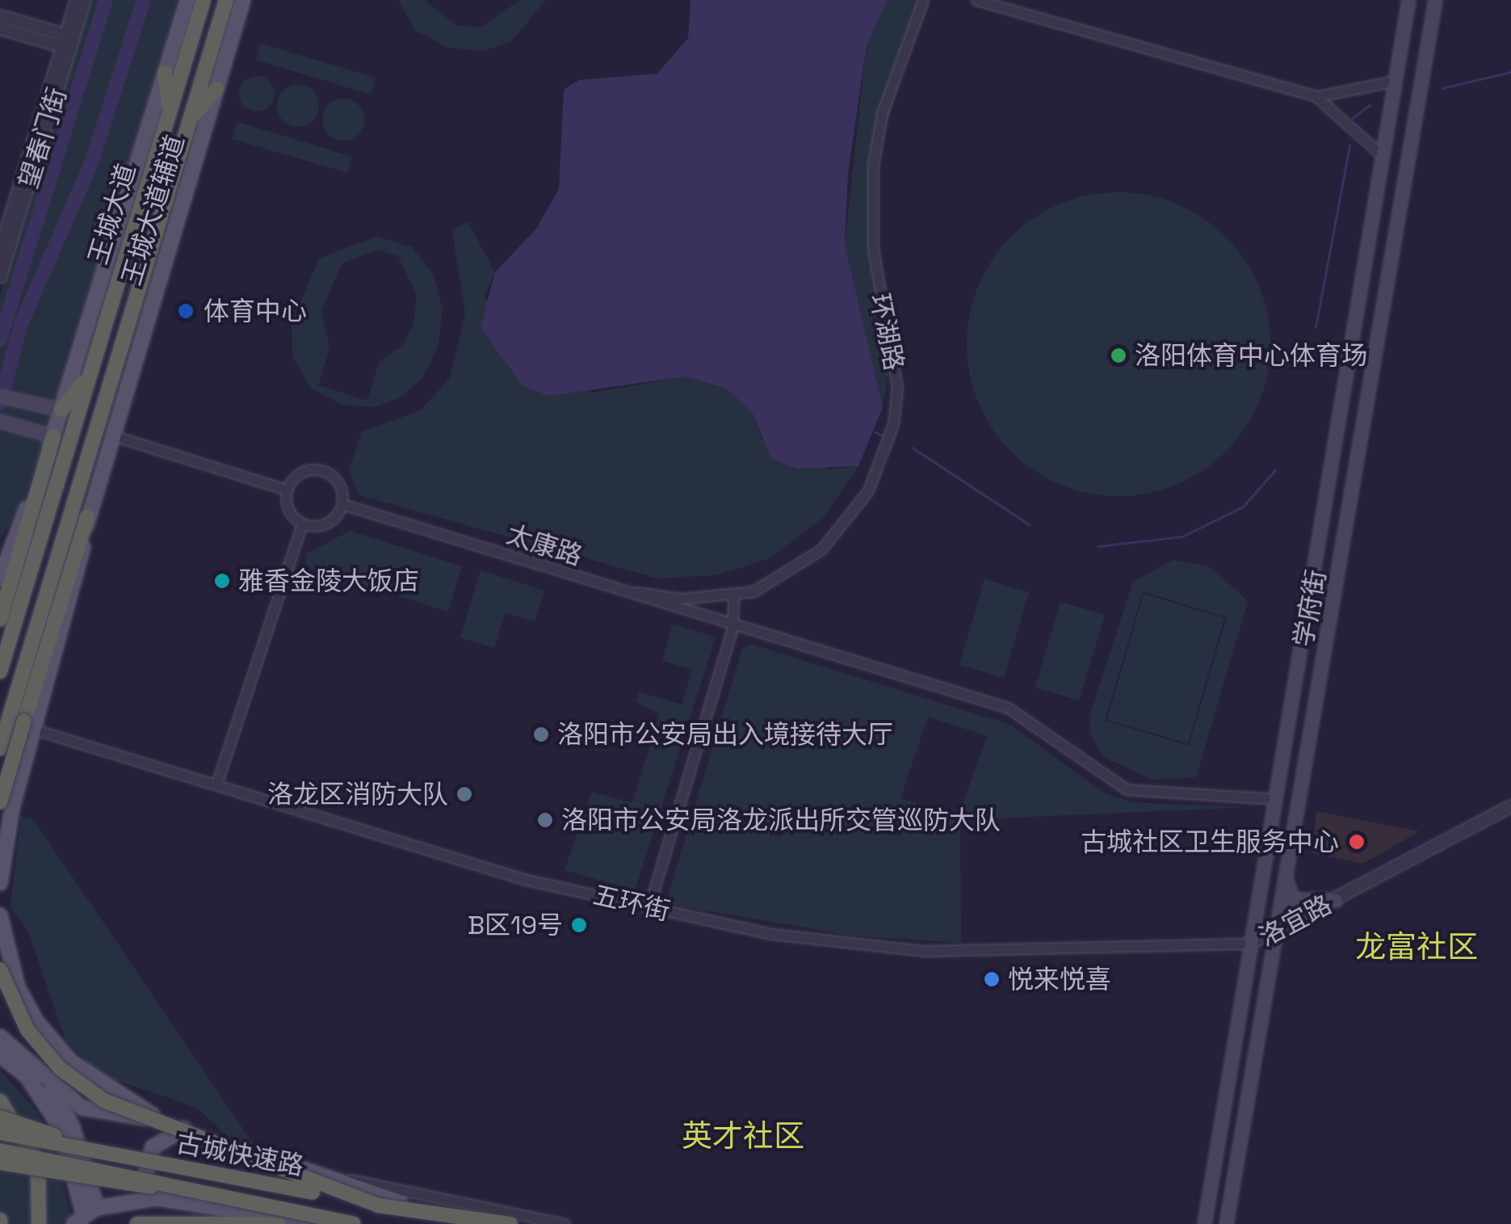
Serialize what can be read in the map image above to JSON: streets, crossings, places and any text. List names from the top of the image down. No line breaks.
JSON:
{"streets":{"highway":["王城大道","古城快速路"],"main road":["王城大道辅道","学府街"],"street":["望春门街","环湖路","太康路","五环街","洛宜路"]},"crossings":[["王城大道辅道","王城大道"],["太康路","学府街"],["学府街","五环街"],["学府街","洛宜路"],["五环街","洛宜路"]],"districts":["龙富社区","英才社区"],"places":["体育中心","洛阳体育中心体育场","雅香金陵大饭店","洛阳市公安局出入境接待大厅","洛龙区消防大队","洛阳市公安局洛龙派出所交管巡防大队","古城社区卫生服务中心","B区19号","悦来悦喜"]}
